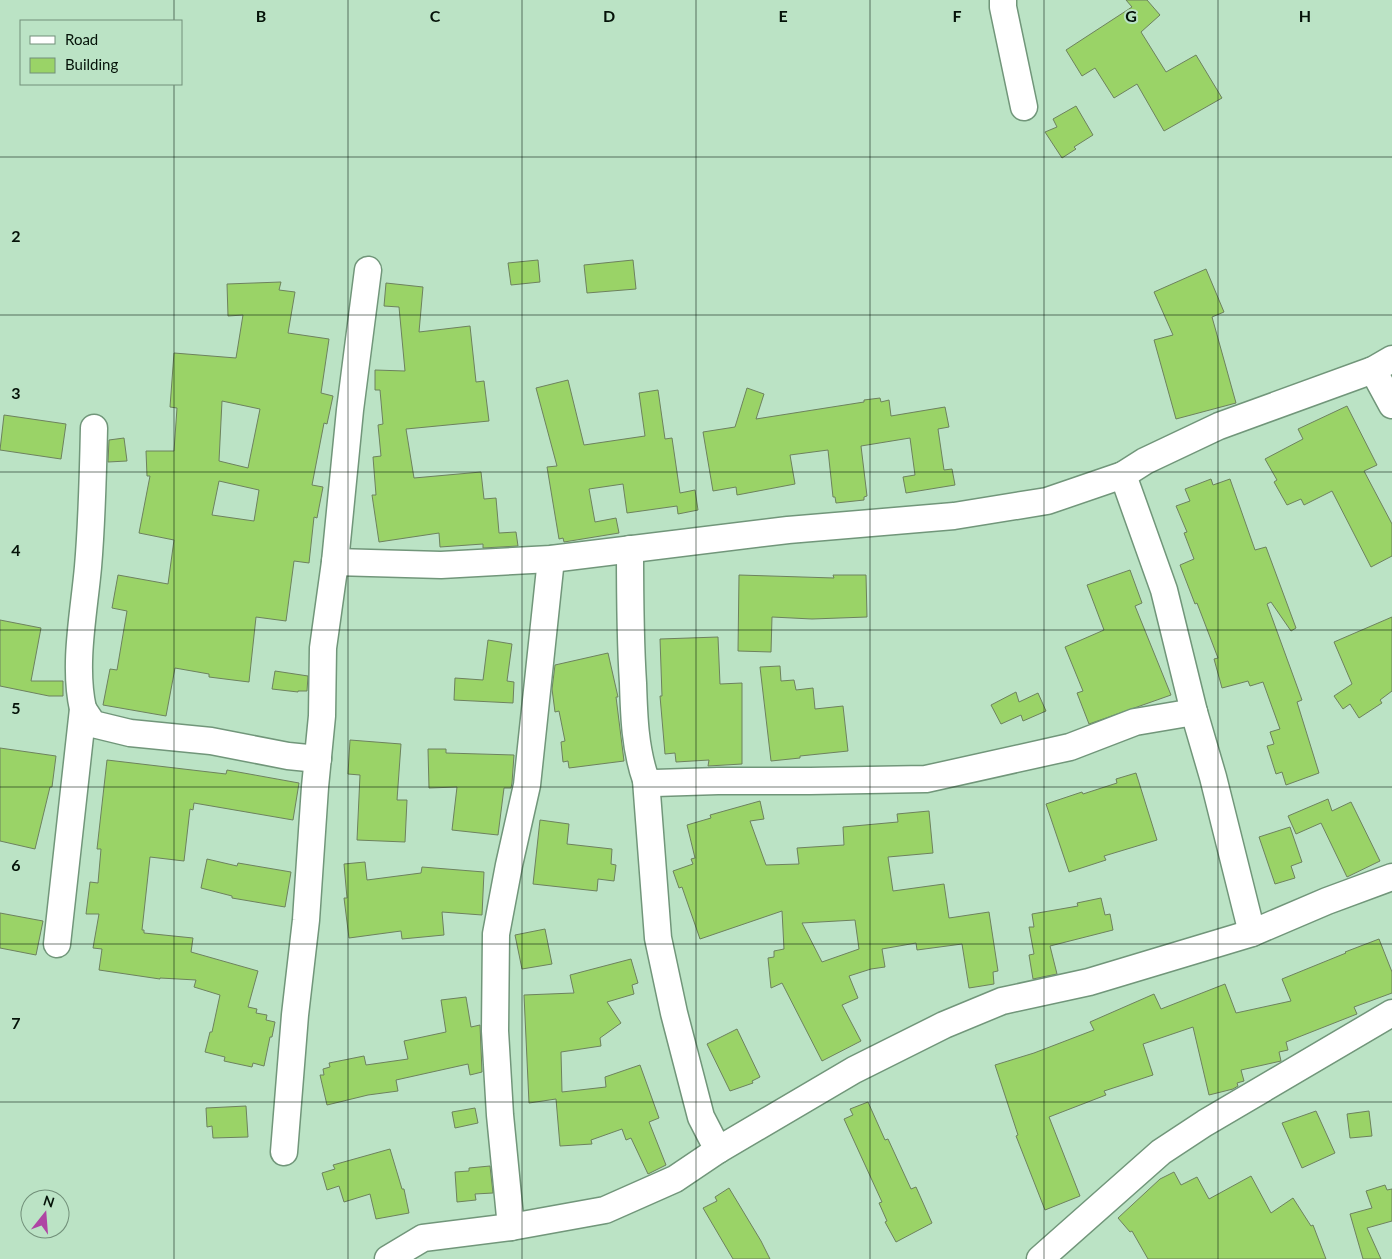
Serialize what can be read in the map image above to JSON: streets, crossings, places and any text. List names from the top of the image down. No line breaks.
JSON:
{"legend":["Road","Building"],"north":"top","grid":{"columns":["B","C","D","E","F","G","H"],"rows":["2","3","4","5","6","7"]}}
